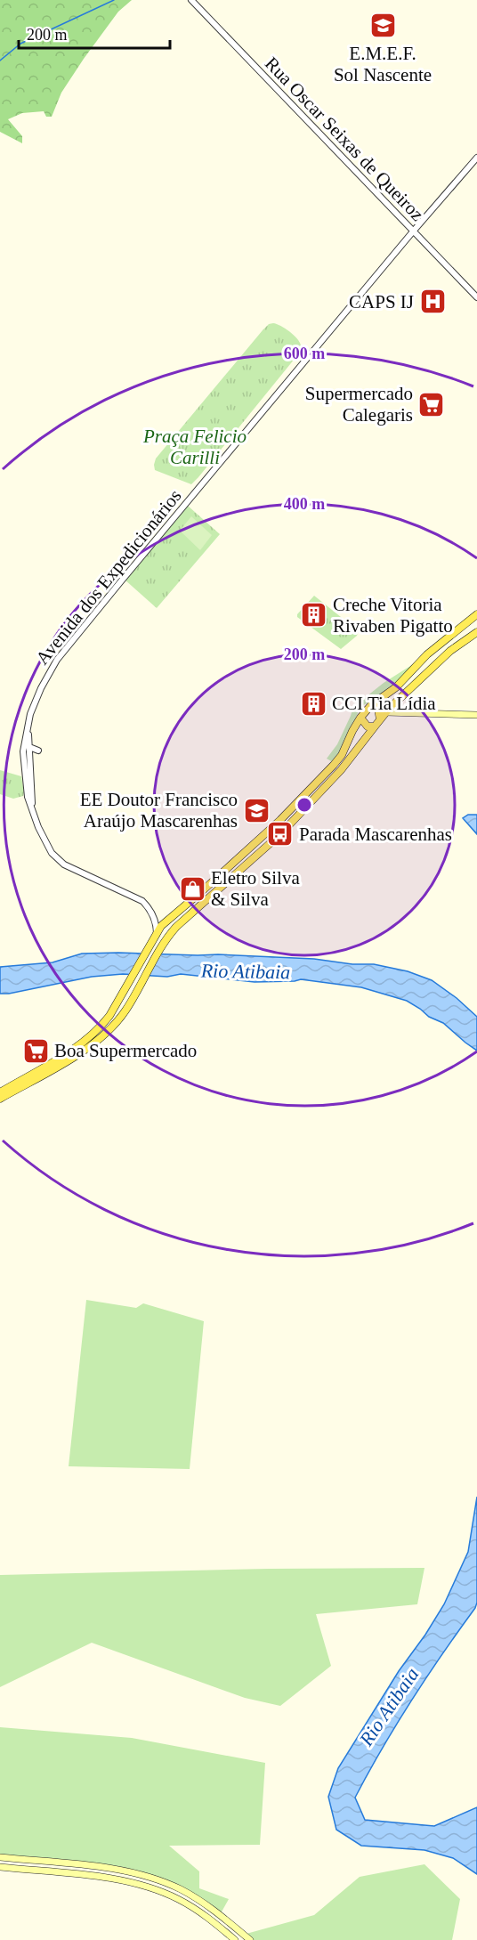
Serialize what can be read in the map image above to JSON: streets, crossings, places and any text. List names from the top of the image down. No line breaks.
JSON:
{"streets":{"street":["Rua Oscar Seixas de Queiroz","Avenida dos Expedicionários"]},"crossings":[["Rua Oscar Seixas de Queiroz","Avenida dos Expedicionários"]],"water":["Rio Atibaia"],"parks":["Praça Felicio Carilli"],"places":{"school or university":["E.M.E.F. Sol Nascente","EE Doutor Francisco Araújo Mascarenhas"],"hospital":["CAPS IJ"],"supermarket":["Supermercado Calegaris","Boa Supermercado"],"building":["Creche Vitoria Rivaben Pigatto","CCI Tia Lídia"],"bus stop":["Parada Mascarenhas"],"shop":["Eletro Silva & Silva"]},"scale_bar":"200 m","rings":["600 m","400 m","200 m"]}
